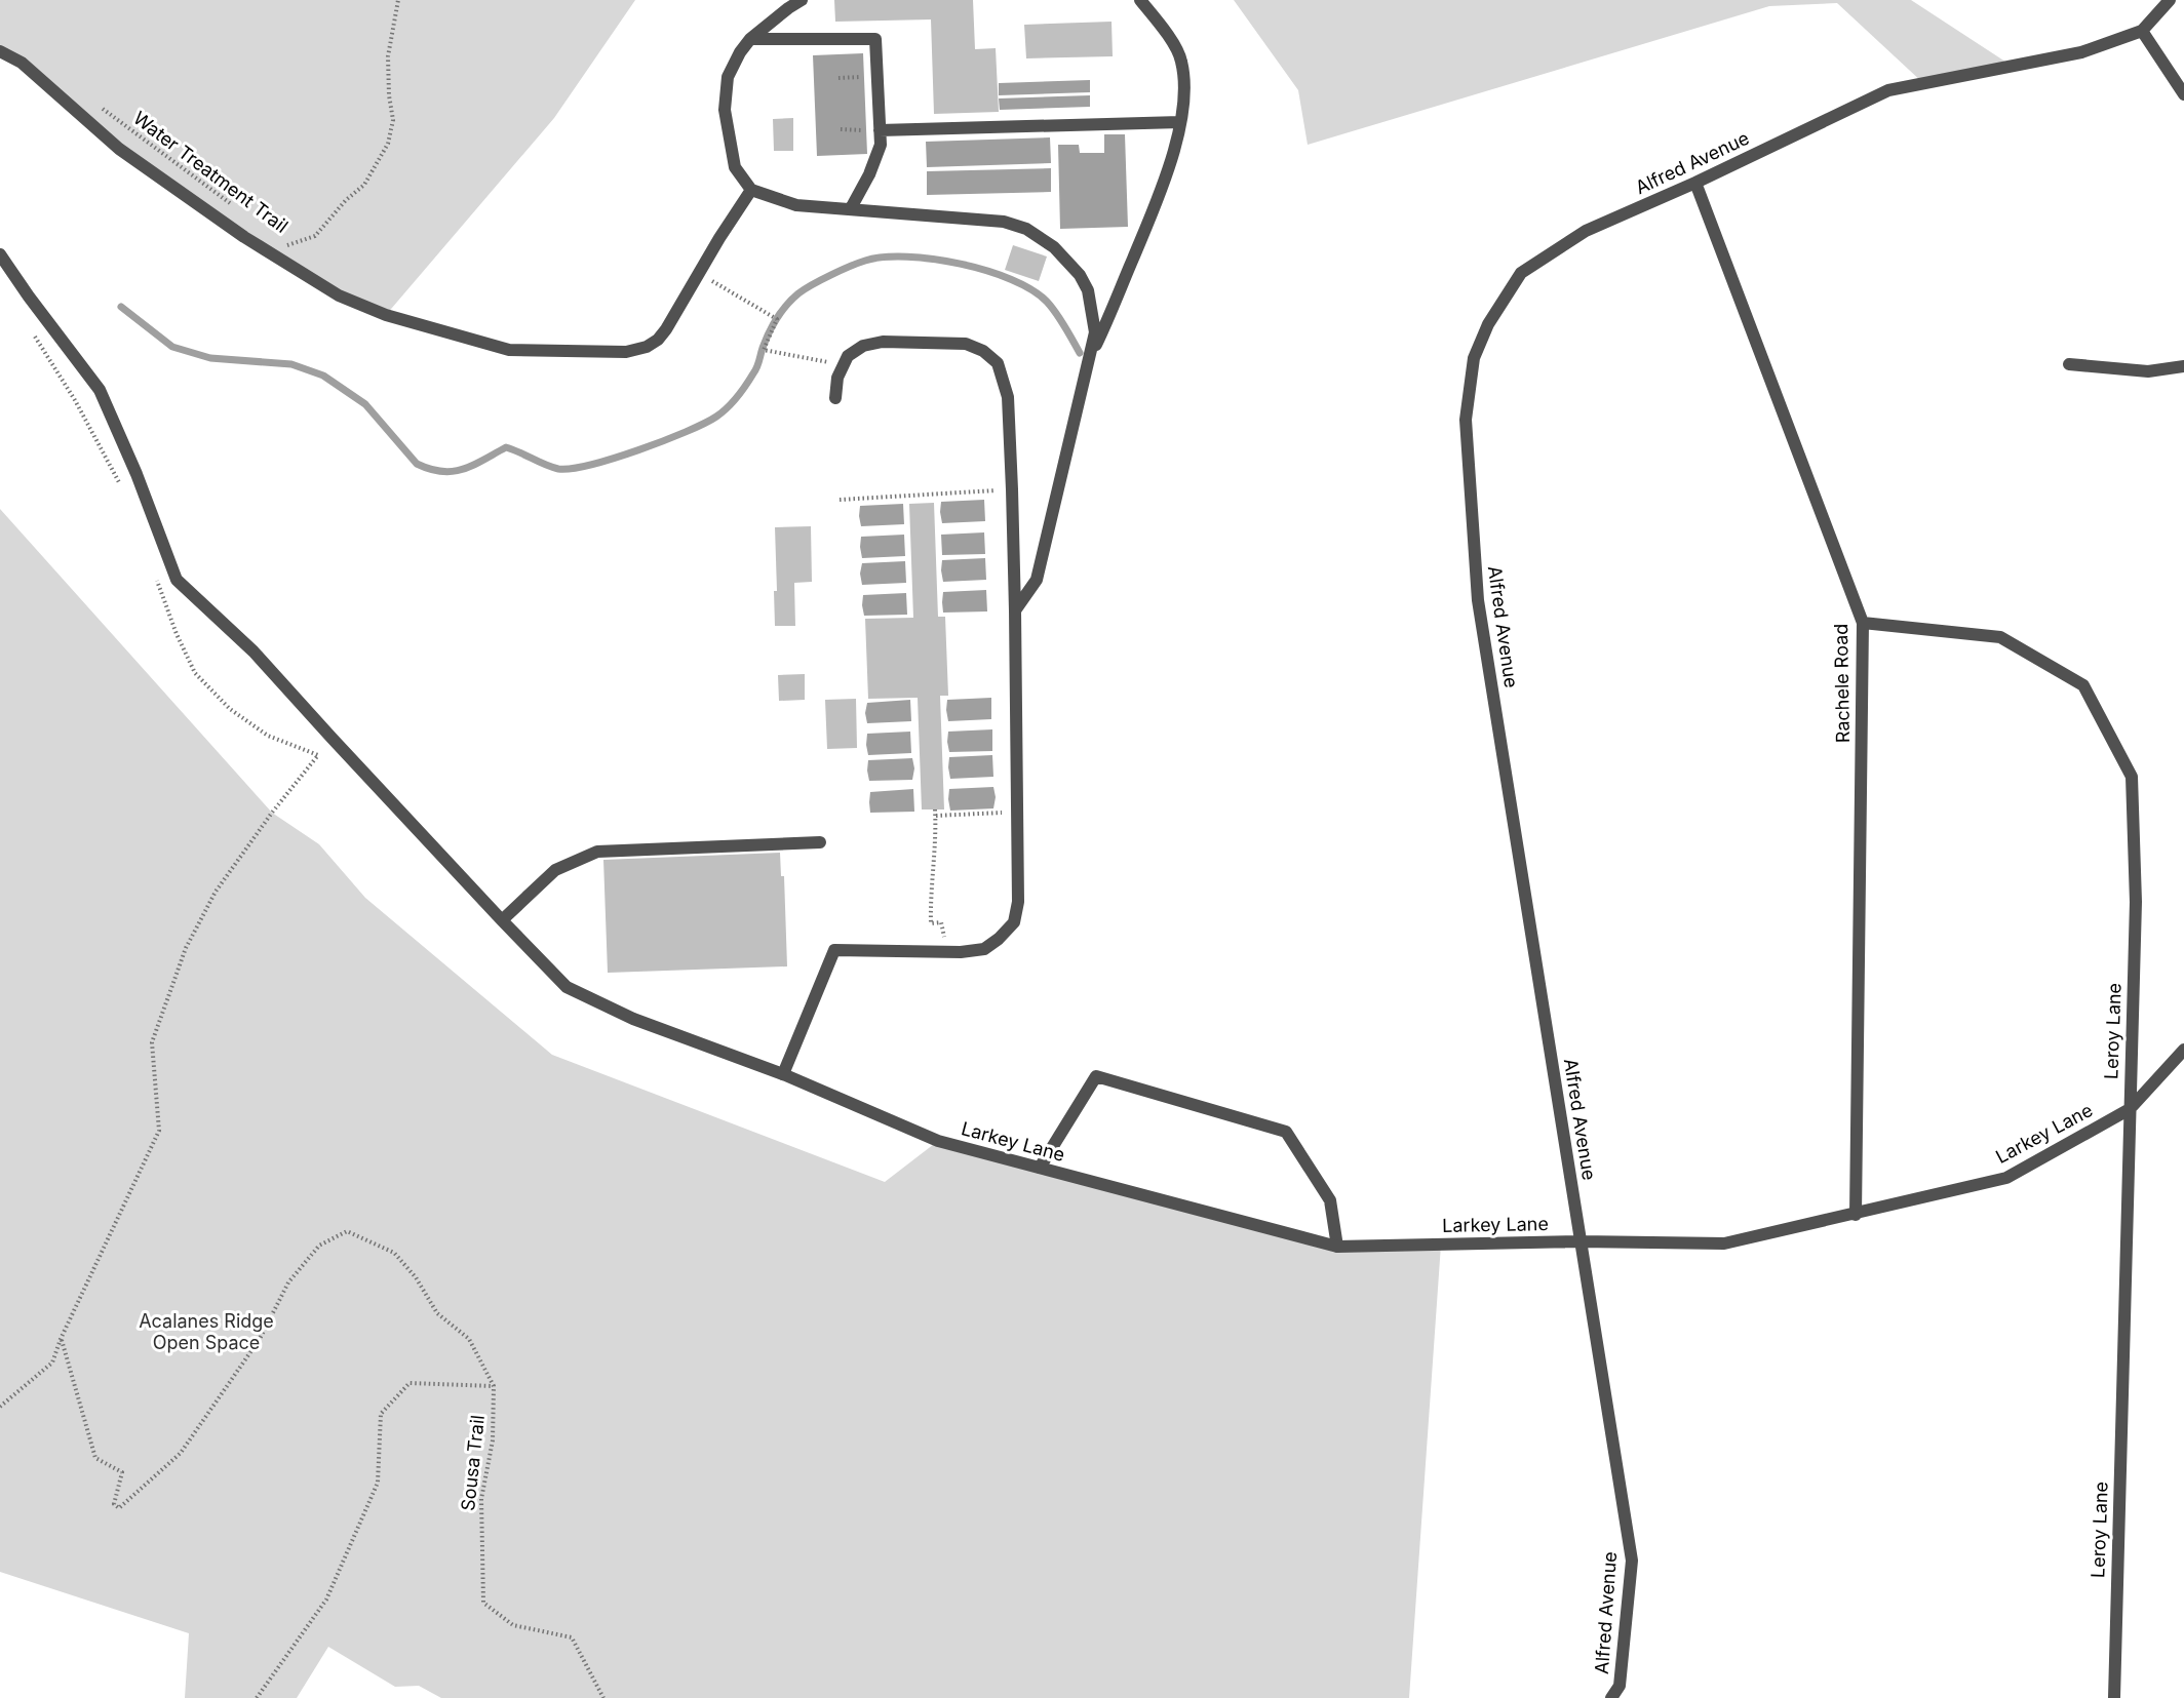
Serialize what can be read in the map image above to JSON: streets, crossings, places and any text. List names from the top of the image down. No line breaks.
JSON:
{"streets":{"street":["Alfred Avenue","Rachele Road","Leroy Lane","Larkey Lane"],"path":["Water Treatment Trail","Sousa Trail"]},"crossings":[["Alfred Avenue","Rachele Road"],["Alfred Avenue","Larkey Lane"],["Rachele Road","Leroy Lane"],["Rachele Road","Larkey Lane"],["Leroy Lane","Larkey Lane"]],"parks":["Acalanes Ridge Open Space"]}
